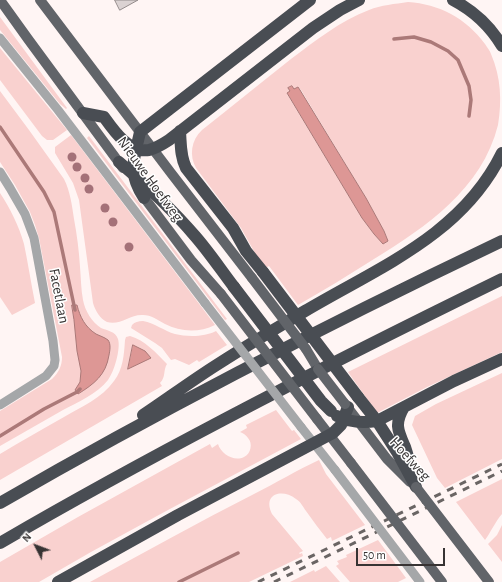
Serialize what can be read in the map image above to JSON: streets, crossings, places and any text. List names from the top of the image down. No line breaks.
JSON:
{"streets":{"main road":["Nieuwe Hoefweg","Hoefweg"],"street":["Facetlaan"]},"crossings":[["Nieuwe Hoefweg","Hoefweg"]],"scale_bar":"50 m","north":"top left"}
